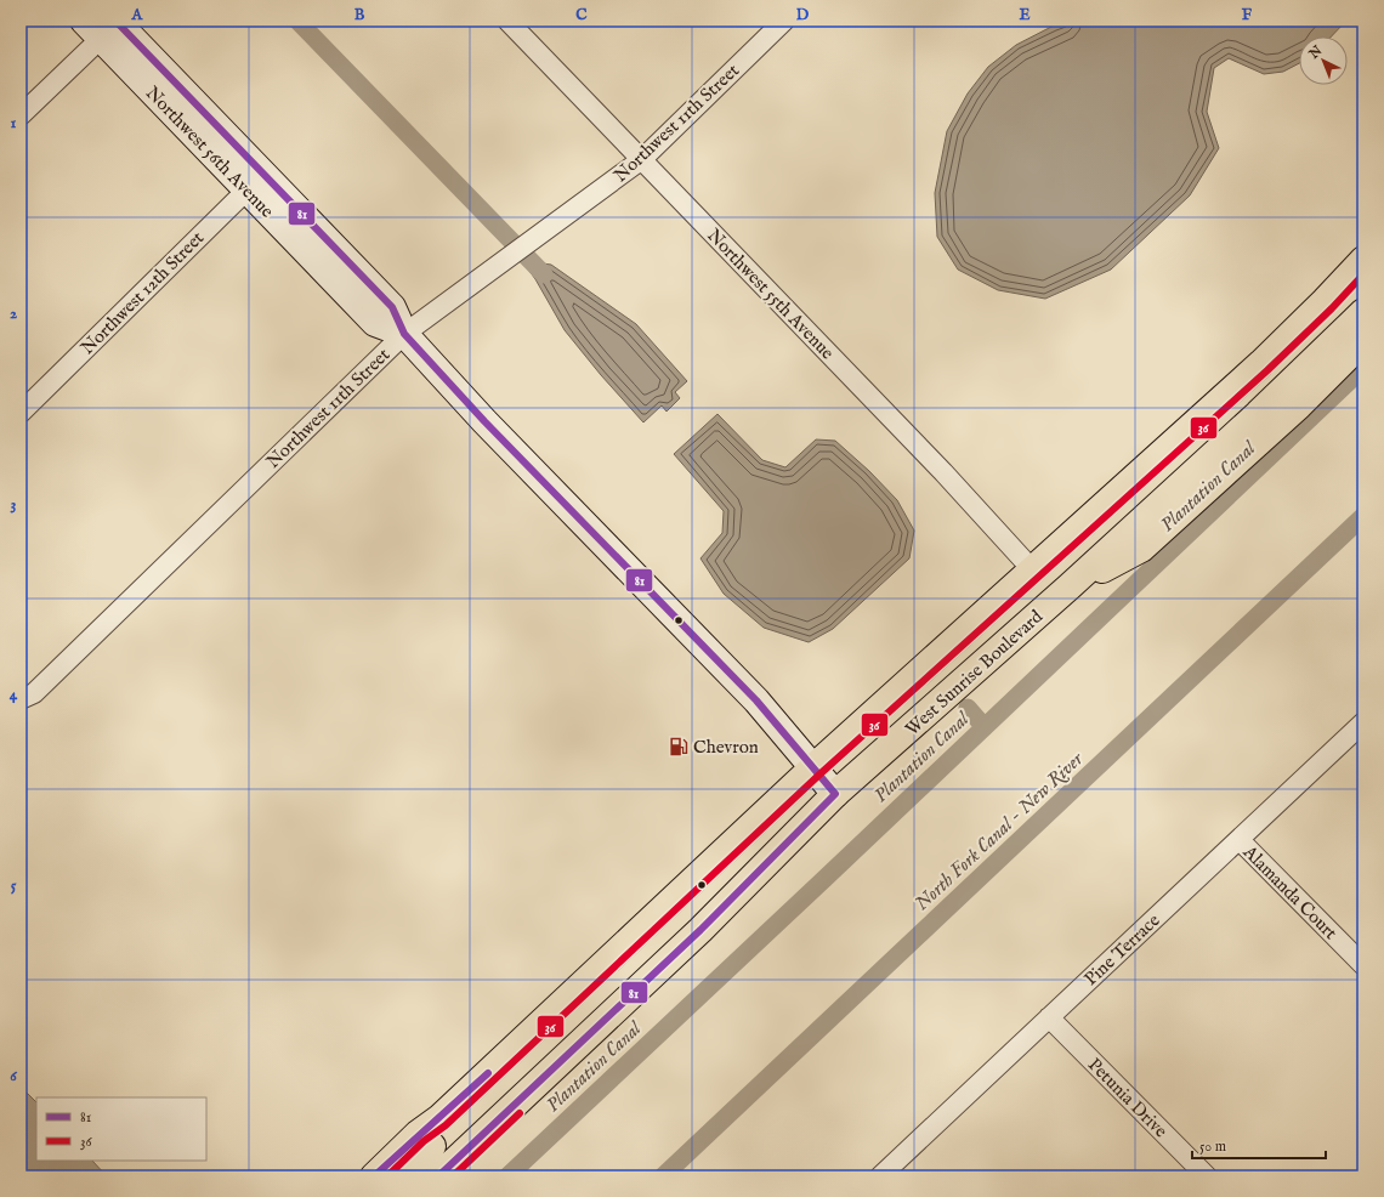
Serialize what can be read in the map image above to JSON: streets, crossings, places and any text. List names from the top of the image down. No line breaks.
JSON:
{"streets":{"highway":["West Sunrise Boulevard"],"street":["Northwest 11th Street","Northwest 56th Avenue","Northwest 12th Street","Northwest 55th Avenue","Alamanda Court","Pine Terrace","Petunia Drive"]},"crossings":[["Northwest 11th Street","Northwest 56th Avenue"],["Northwest 11th Street","Northwest 55th Avenue"],["Northwest 56th Avenue","Northwest 12th Street"],["Northwest 56th Avenue","West Sunrise Boulevard"],["Northwest 55th Avenue","West Sunrise Boulevard"],["Alamanda Court","Pine Terrace"],["Pine Terrace","Petunia Drive"]],"water":["Plantation Canal","North Fork Canal - New River"],"places":{"fuel station":["Chevron"]},"lines":["transit line 81","transit line 36"],"legend":["81","36"],"scale_bar":"50 m","north":"top left","grid":{"columns":["A","B","C","D","E","F"],"rows":["1","2","3","4","5","6"]}}
